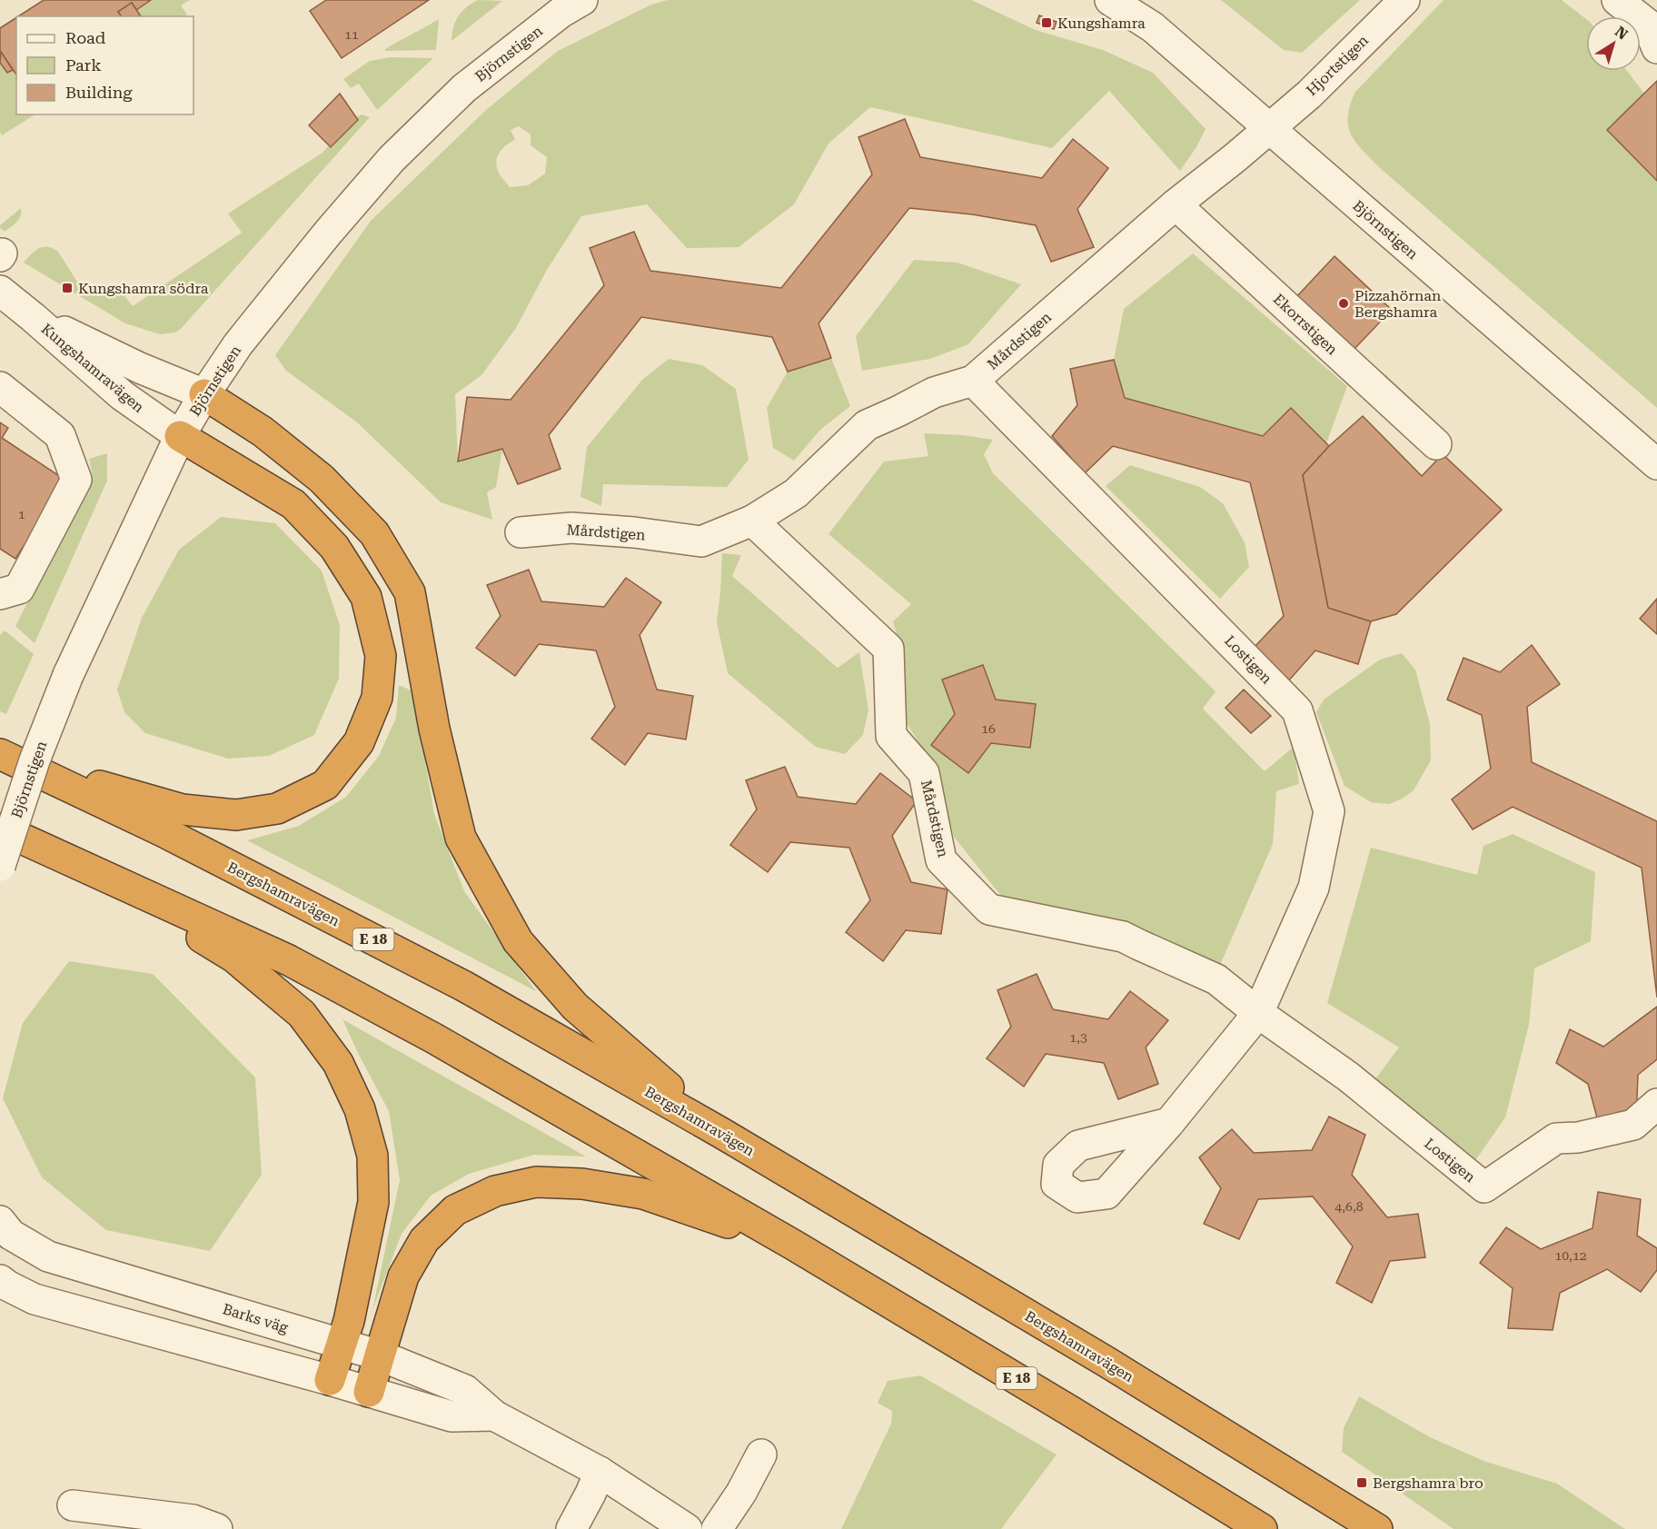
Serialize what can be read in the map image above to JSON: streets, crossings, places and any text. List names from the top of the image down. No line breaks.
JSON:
{"streets":{"highway":["Bergshamravägen","E 18"],"street":["Björnstigen","Hjortstigen","Ekorrstigen","Mårdstigen","Kungshamravägen","Lostigen","Barks väg"]},"crossings":[["Björnstigen","Hjortstigen"],["Björnstigen","Mårdstigen"],["Björnstigen","Kungshamravägen"],["Hjortstigen","Mårdstigen"],["Ekorrstigen","Mårdstigen"],["Mårdstigen","Lostigen"]],"places":{"transit":["Kungshamra","Kungshamra södra","Bergshamra bro"],"other":["Pizzahörnan Bergshamra"]},"house_numbers":["11","1","16","1,3","4,6,8","10,12"],"legend":["Road","Park","Building"],"north":"top right"}
